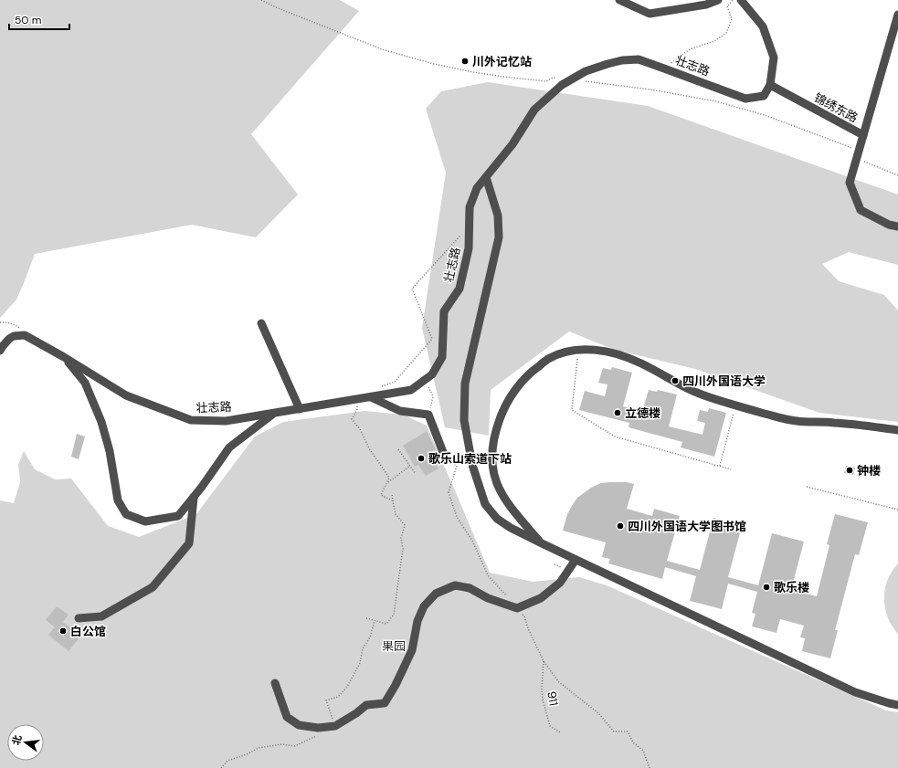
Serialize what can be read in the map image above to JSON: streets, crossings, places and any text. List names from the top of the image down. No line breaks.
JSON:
{"streets":{"street":["壮志路","锦绣东路"],"path":["911"]},"crossings":[["壮志路","锦绣东路"]],"parks":["果园"],"places":["川外记忆站","四川外国语大学","立德楼","歌乐山索道下站","钟楼","四川外国语大学图书馆","歌乐楼","白公馆"],"scale_bar":"50 m","north":"left"}
